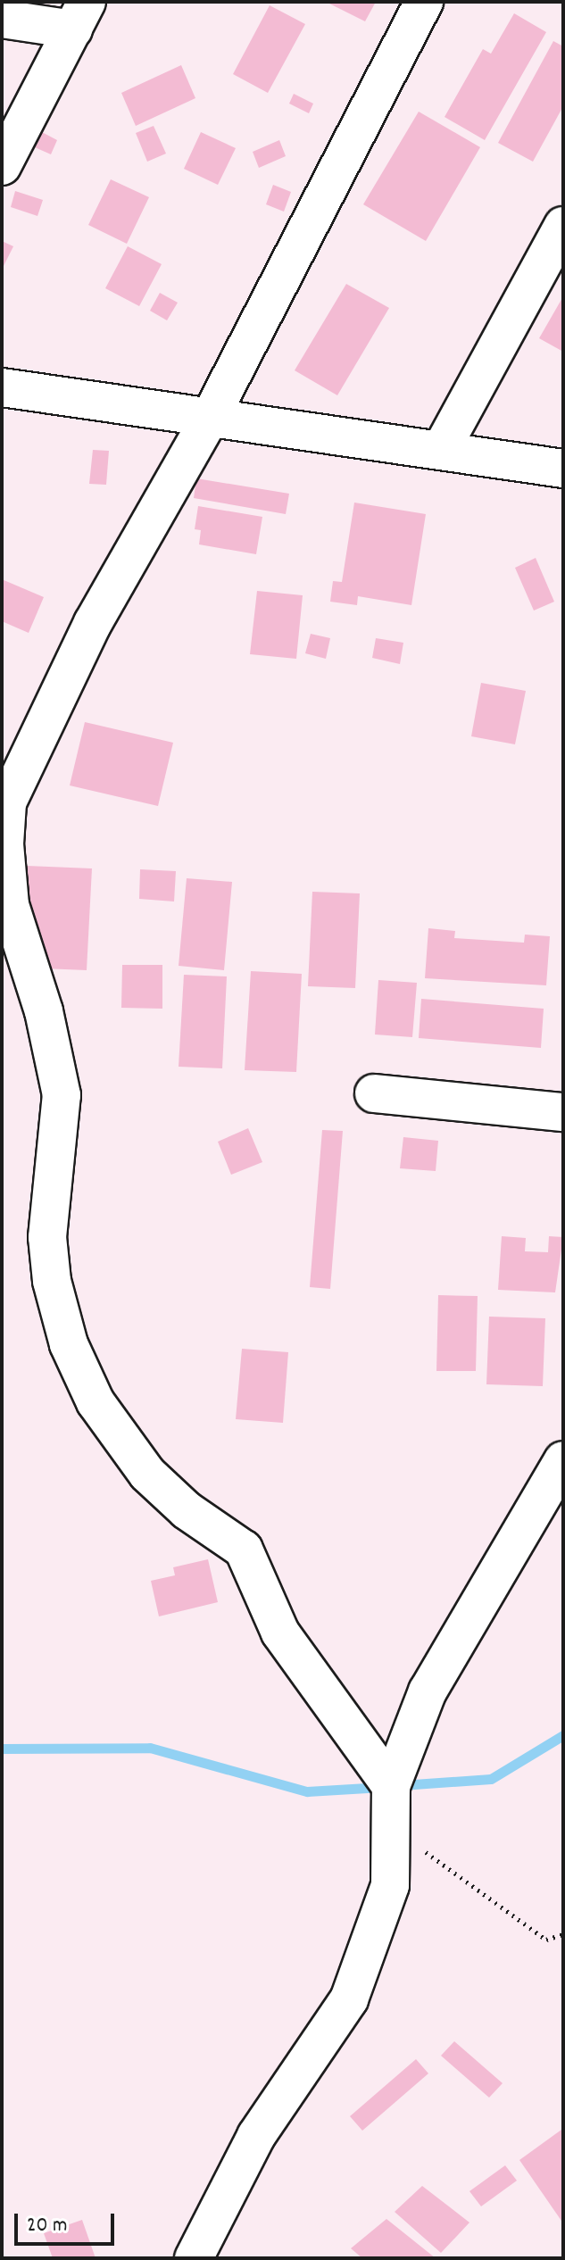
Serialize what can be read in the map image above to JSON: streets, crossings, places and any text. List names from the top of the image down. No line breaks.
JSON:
{"scale_bar":"20 m"}
